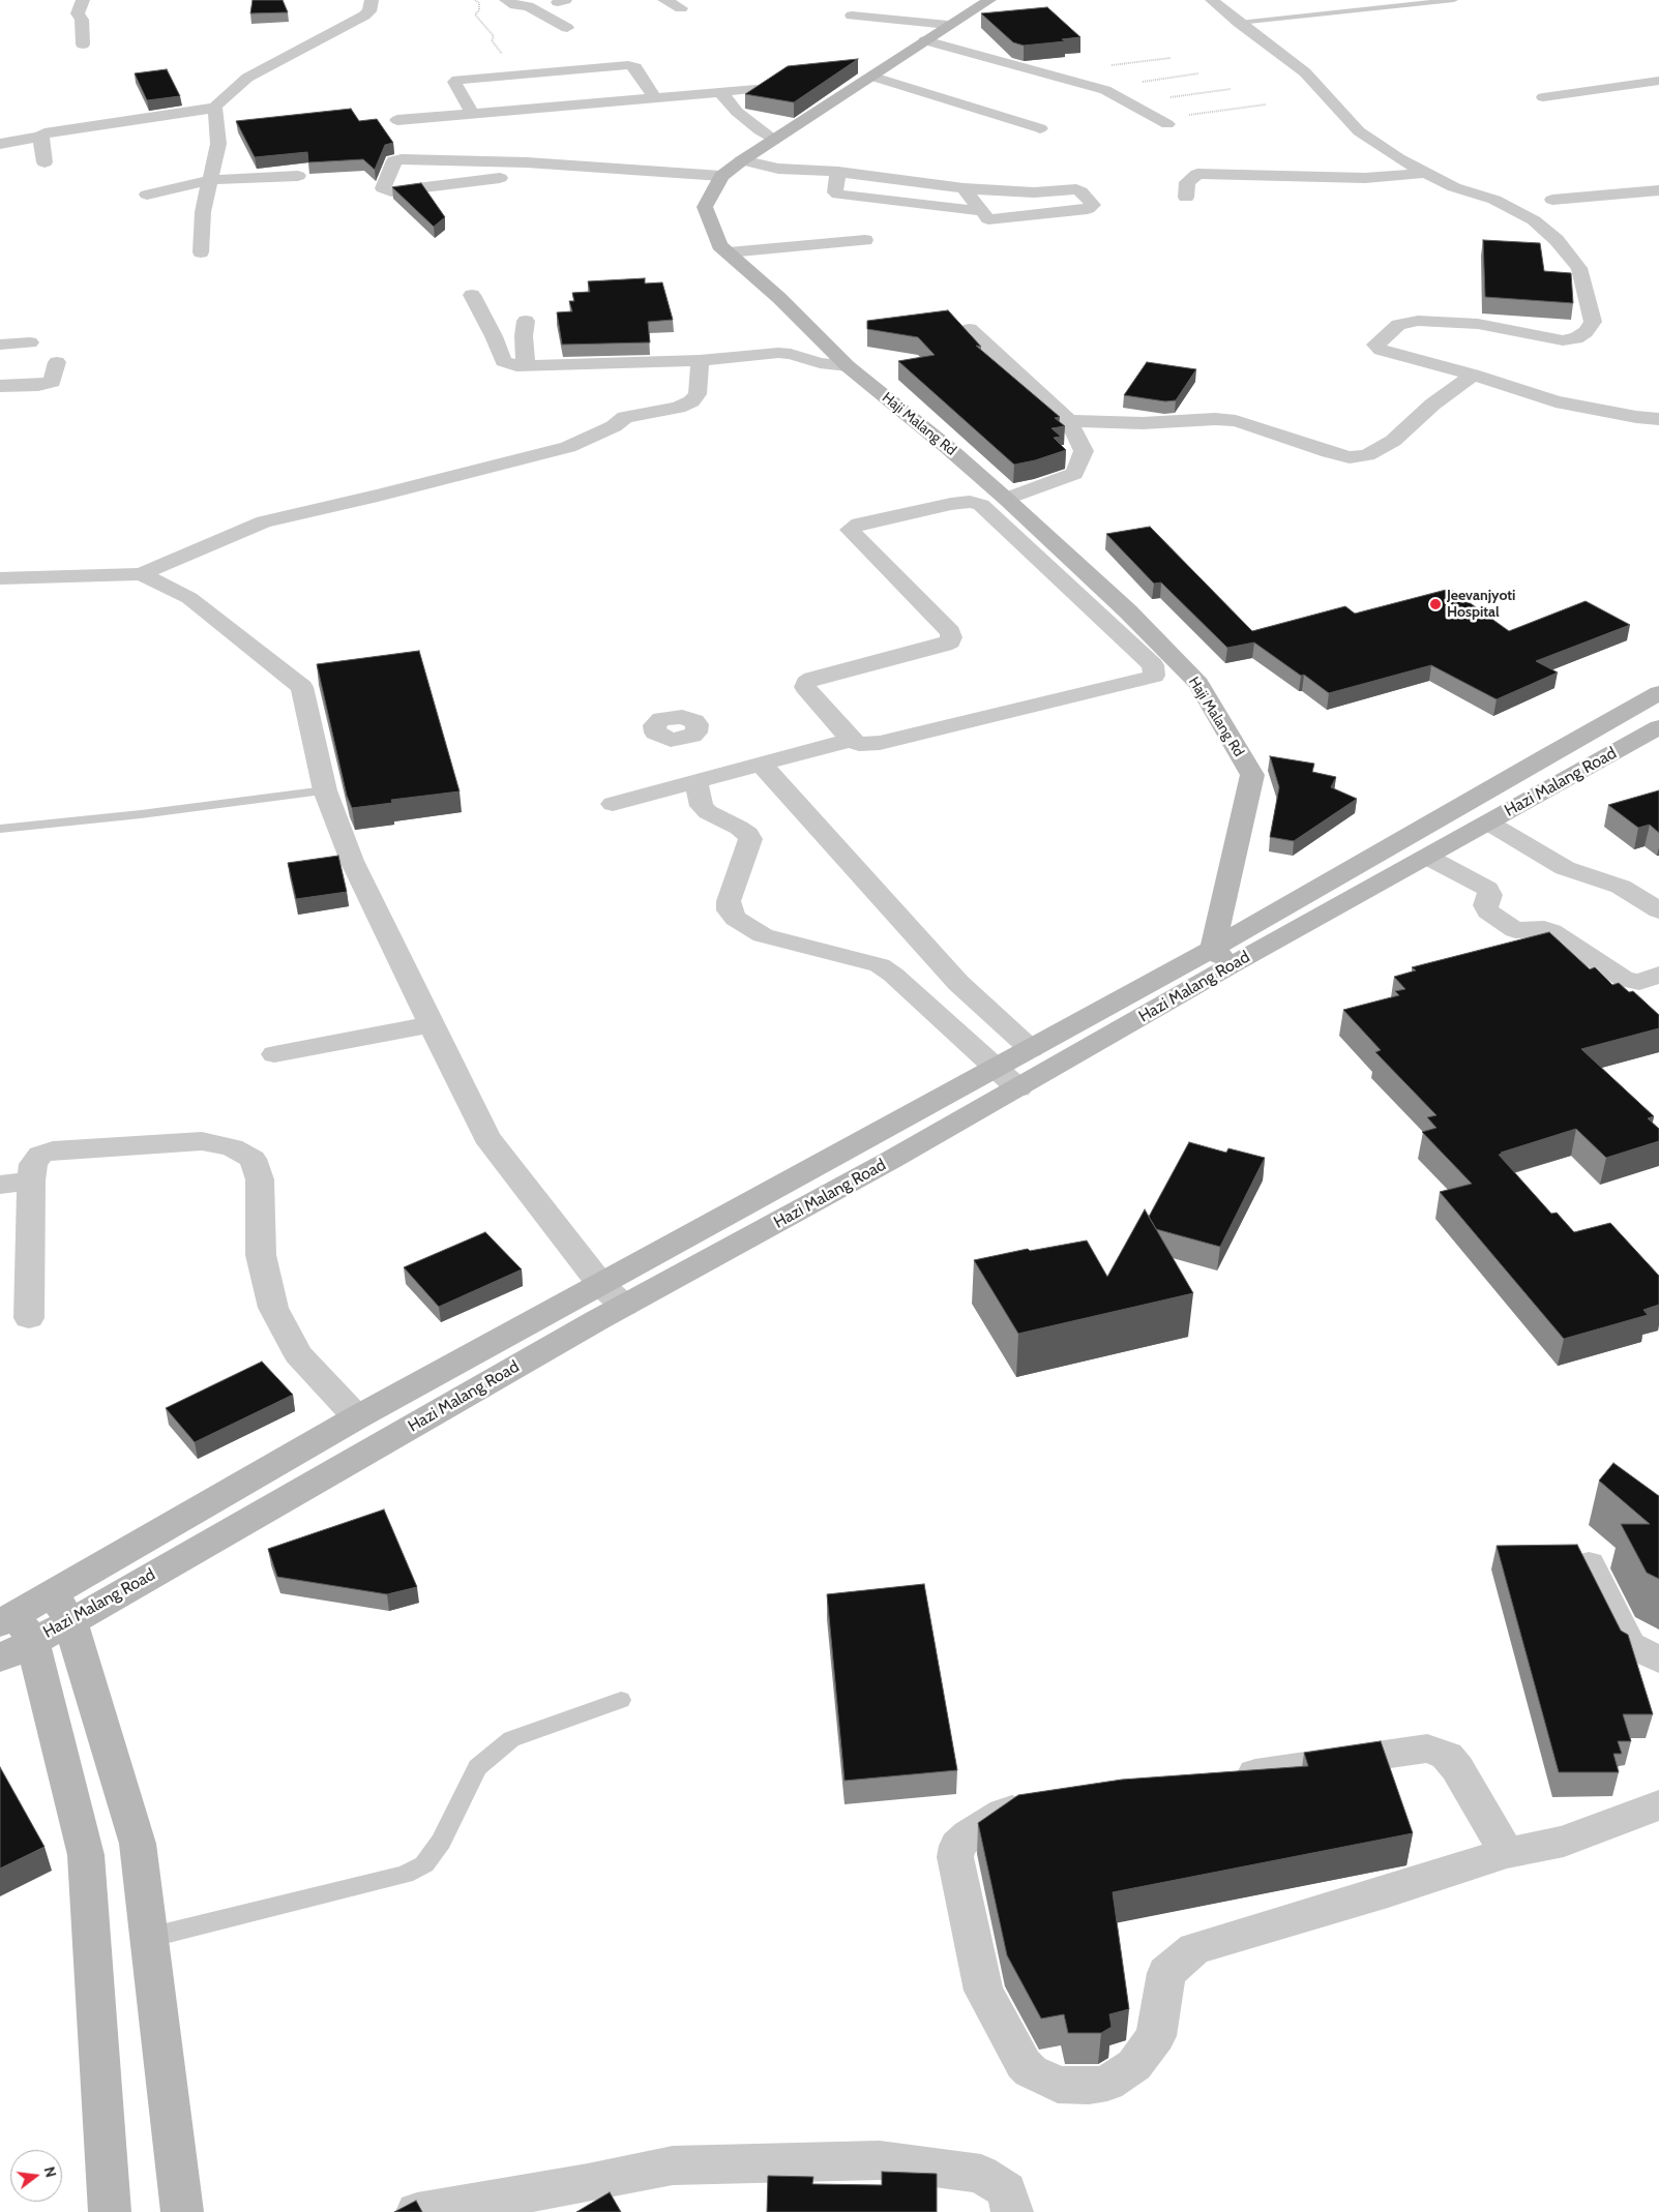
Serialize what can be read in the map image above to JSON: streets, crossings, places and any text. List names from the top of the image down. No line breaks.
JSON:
{"streets":{"street":["Haji Malang Rd","Hazi Malang Road"]},"crossings":[["Haji Malang Rd","Hazi Malang Road"]],"places":["Jeevanjyoti Hospital"],"north":"right"}
